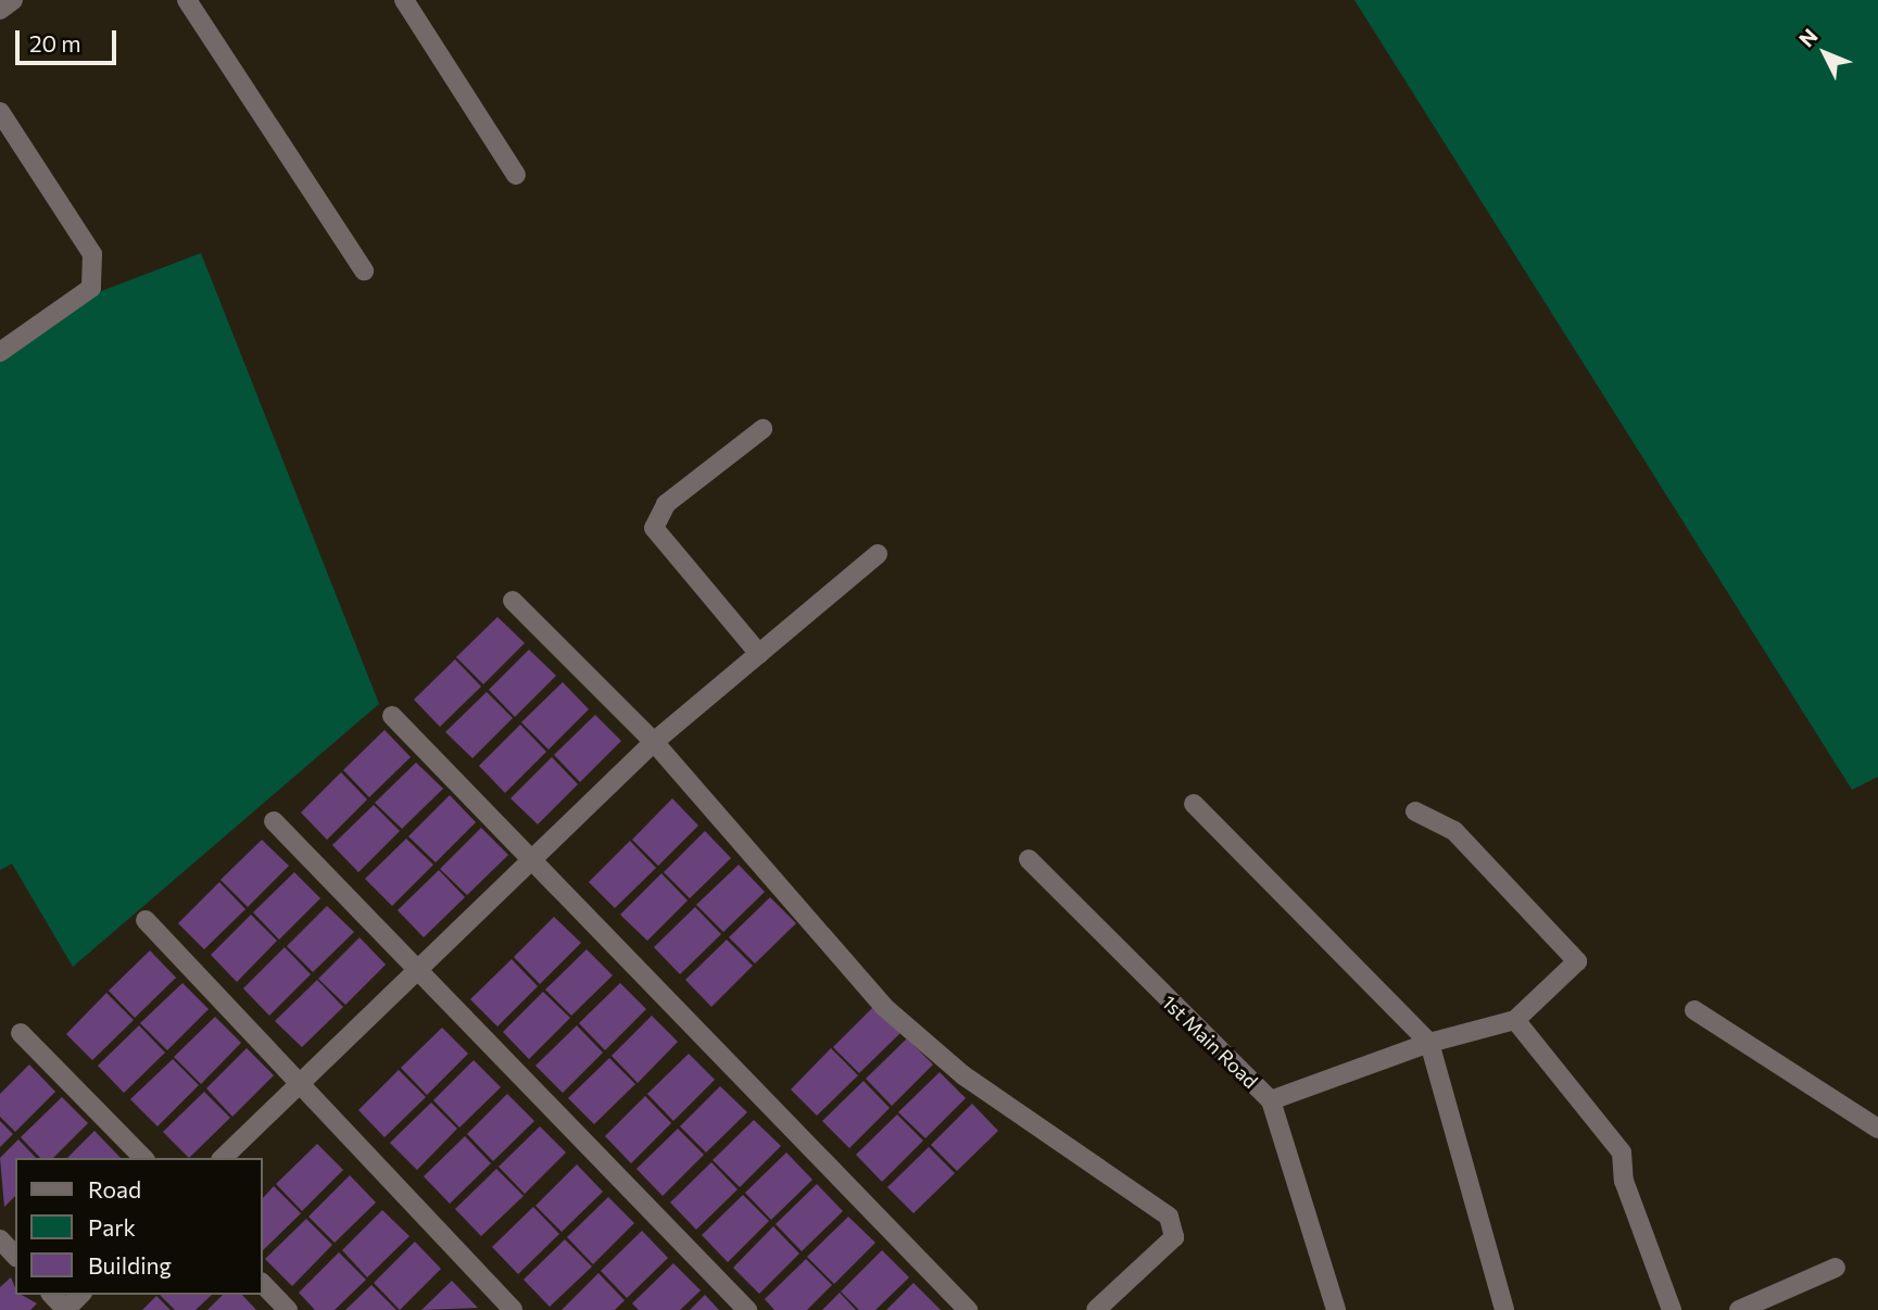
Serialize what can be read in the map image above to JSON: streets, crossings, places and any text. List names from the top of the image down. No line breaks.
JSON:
{"streets":{"street":["1st Main Road"]},"legend":["Road","Park","Building"],"scale_bar":"20 m","north":"top left"}
